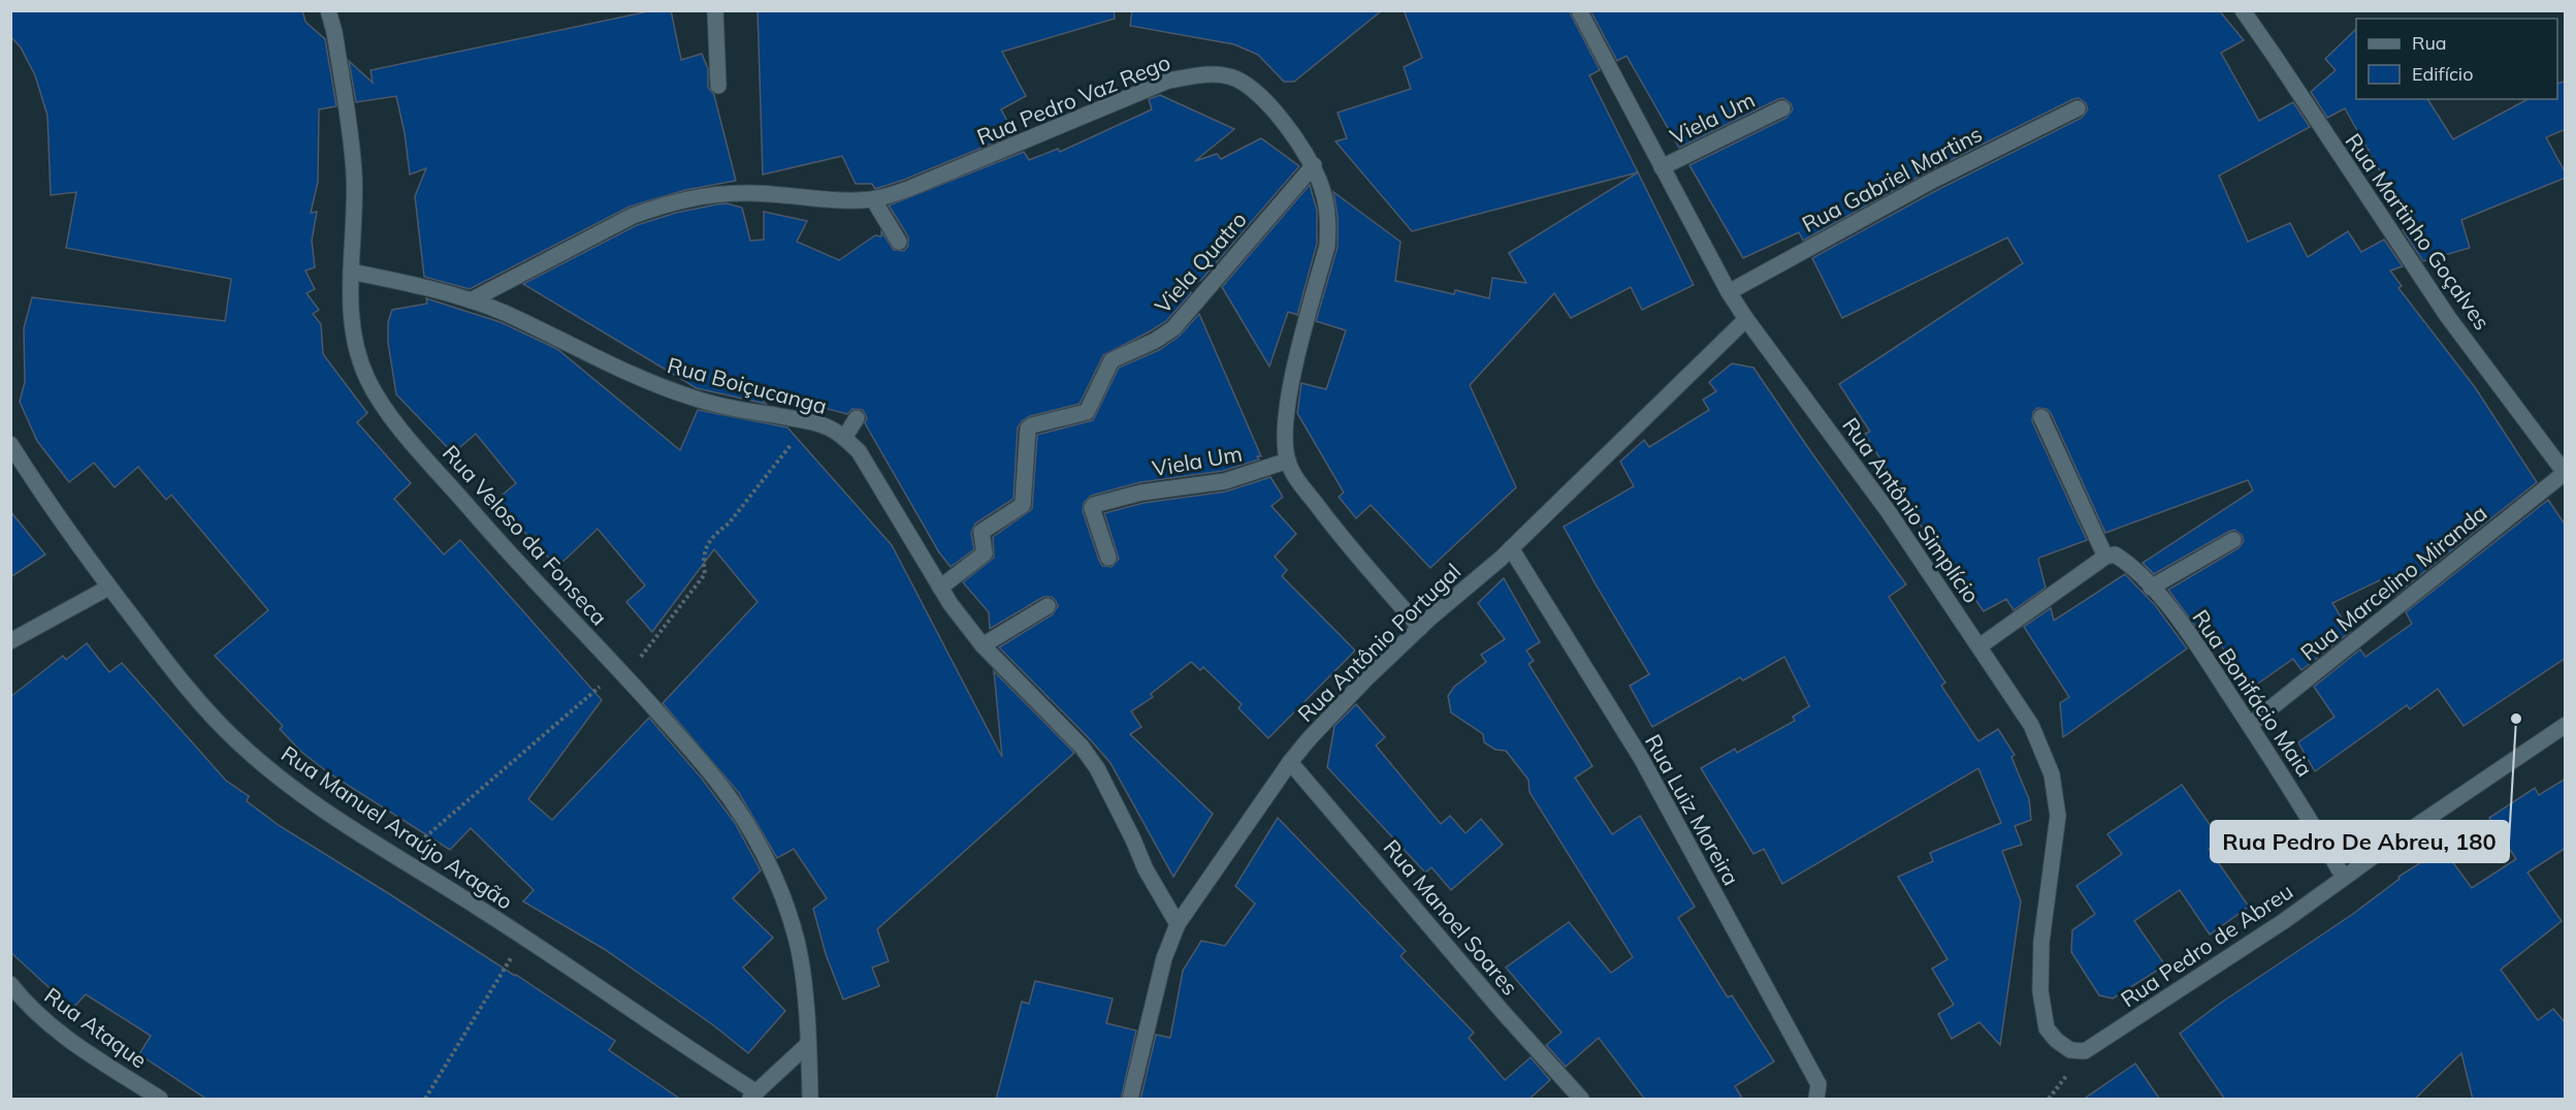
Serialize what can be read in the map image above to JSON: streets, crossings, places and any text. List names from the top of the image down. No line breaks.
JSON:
{"streets":{"street":["Rua Pedro Vaz Rego","Viela Um","Rua Gabriel Martins","Rua Martinho Goçalves","Viela Quatro","Rua Boiçucanga","Rua Antônio Simplício","Rua Veloso da Fonseca","Rua Marcelino Miranda","Rua Antônio Portugal","Rua Bonifácio Maia","Rua Luiz Moreira","Rua Manuel Araújo Aragão","Rua Manoel Soares","Rua Pedro de Abreu","Rua Ataque"]},"crossings":[["Rua Pedro Vaz Rego","Viela Um"],["Rua Pedro Vaz Rego","Viela Quatro"],["Rua Pedro Vaz Rego","Rua Boiçucanga"],["Rua Pedro Vaz Rego","Rua Antônio Portugal"],["Viela Um","Rua Antônio Simplício"],["Rua Gabriel Martins","Rua Antônio Simplício"],["Rua Martinho Goçalves","Rua Marcelino Miranda"],["Viela Quatro","Rua Boiçucanga"],["Rua Boiçucanga","Rua Veloso da Fonseca"],["Rua Boiçucanga","Rua Antônio Portugal"],["Rua Antônio Simplício","Rua Antônio Portugal"],["Rua Antônio Simplício","Rua Pedro de Abreu"],["Rua Marcelino Miranda","Rua Bonifácio Maia"],["Rua Antônio Portugal","Rua Luiz Moreira"],["Rua Antônio Portugal","Rua Manoel Soares"],["Rua Bonifácio Maia","Rua Pedro de Abreu"]],"places":["Rua Pedro De Abreu, 180"],"legend":["Rua","Edifício"]}
